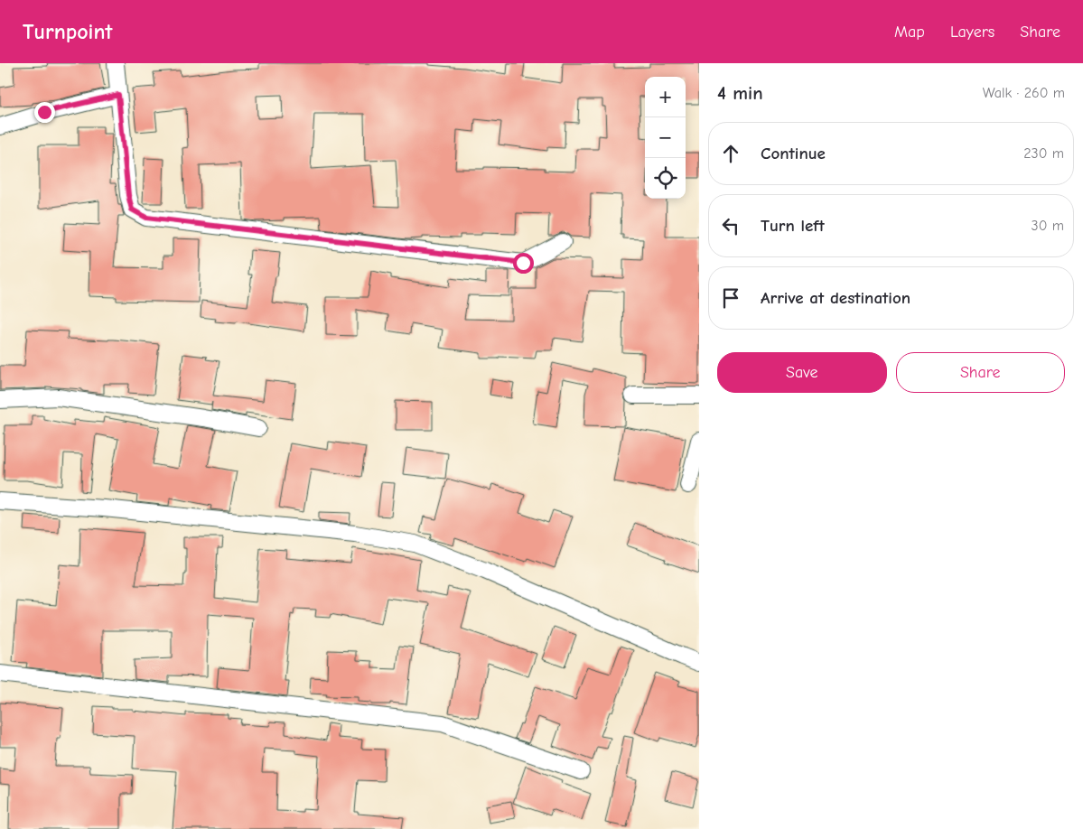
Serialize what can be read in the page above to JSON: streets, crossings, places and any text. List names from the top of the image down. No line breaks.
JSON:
{"page":{"header":"Turnpoint","nav":["Map","Layers","Share"],"heading":["4 min","Walk · 260 m"],"map_buttons":["+","−"],"list":[["Continue","230 m"],["Turn left","30 m"],"Arrive at destination"],"buttons":["Save","Share"]}}
